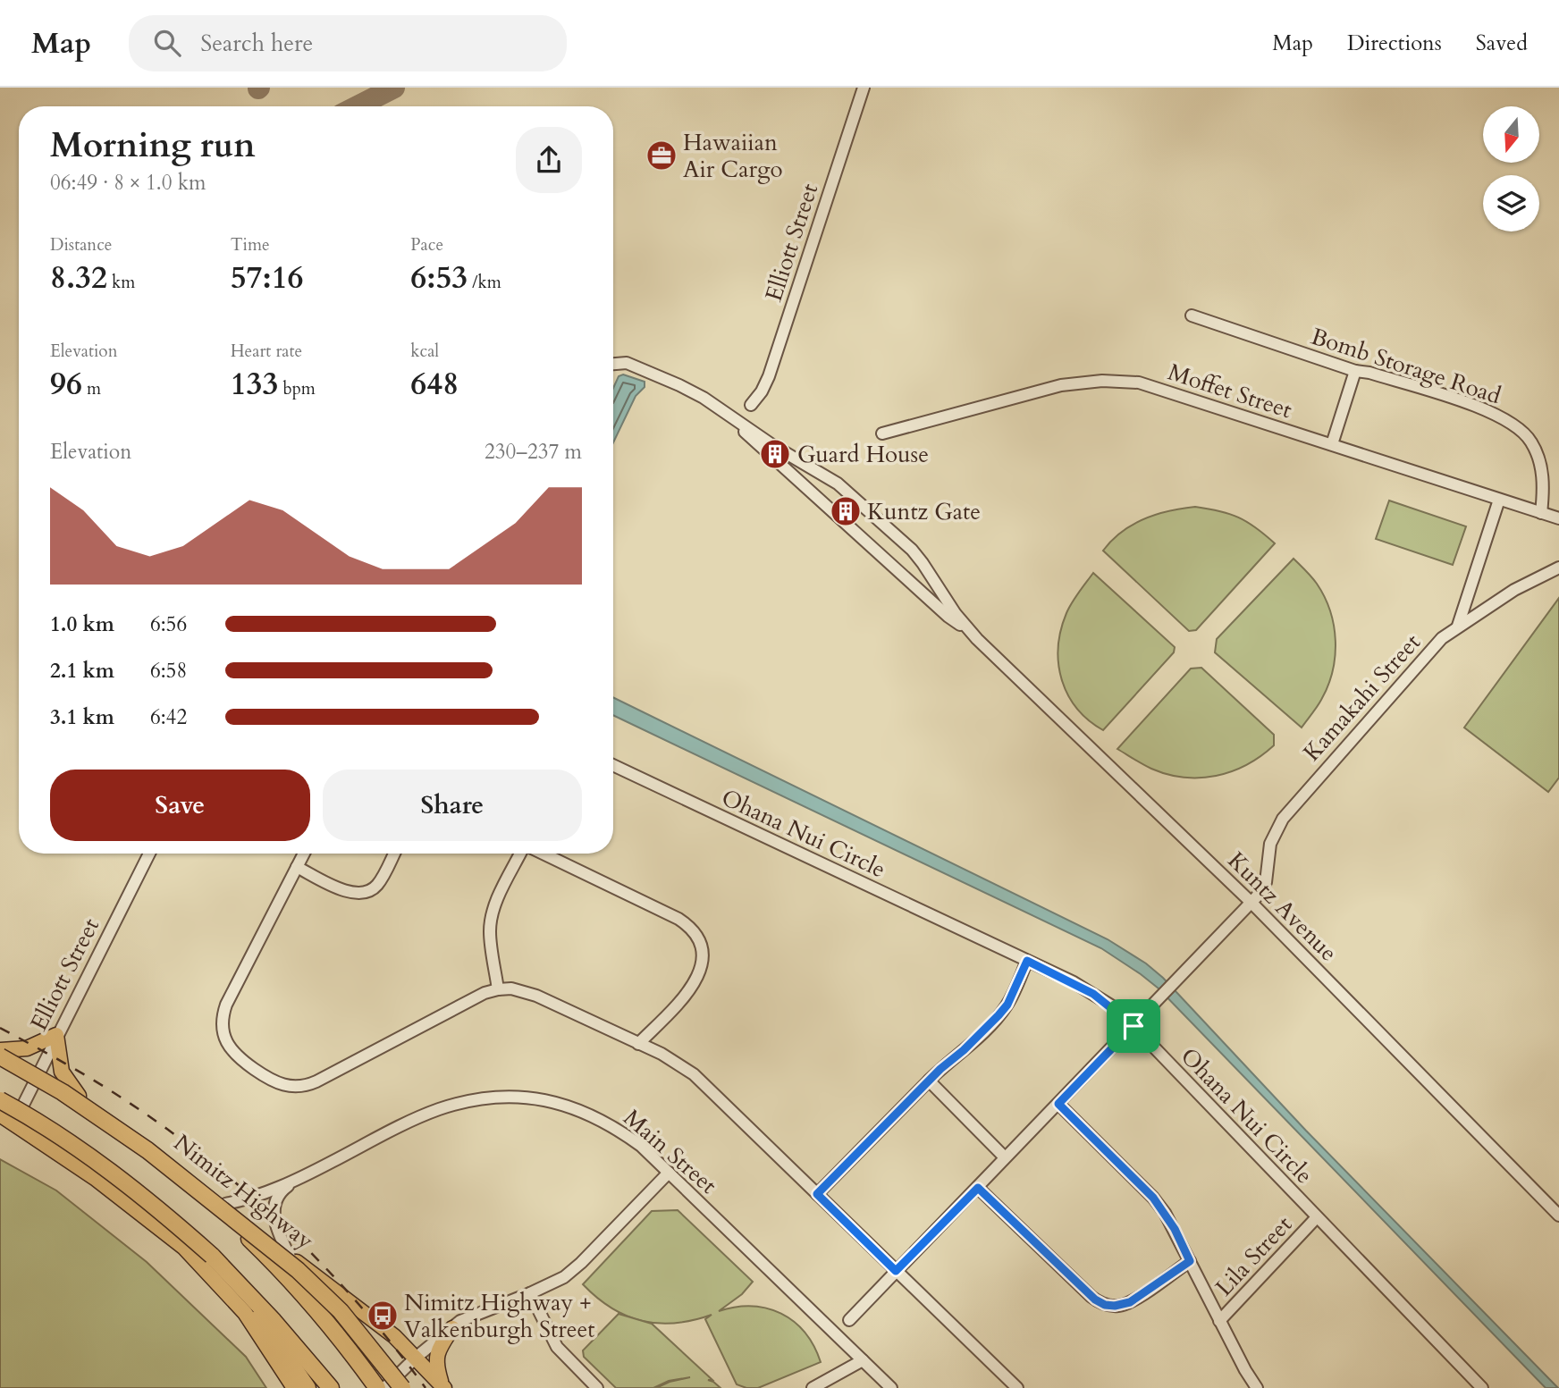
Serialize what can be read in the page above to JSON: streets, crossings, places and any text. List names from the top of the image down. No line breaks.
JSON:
{"streets":{"main road":["Nimitz Highway"],"street":["Elliott Street","Bomb Storage Road","Moffet Street","Kamakahi Street","Ohana Nui Circle","Kuntz Avenue","Main Street","Lila Street"]},"crossings":[["Elliott Street","Nimitz Highway"],["Bomb Storage Road","Moffet Street"],["Kamakahi Street","Ohana Nui Circle"],["Kamakahi Street","Kuntz Avenue"],["Ohana Nui Circle","Lila Street"],["Main Street","Nimitz Highway"]],"places":{"office":["Hawaiian Air Cargo"],"building":["Guard House","Kuntz Gate"],"bus stop":["Nimitz Highway + Valkenburgh Street"]},"north":"bottom","page":{"header":"Map","search":"Search here","nav":["Map","Directions","Saved"],"heading":["Morning run","06:49 · 8 × 1.0 km"],"stats":[["Distance","8.32 km"],["Time","57:16"],["Pace","6:53 /km"],["Elevation","96 m"],["Heart rate","133 bpm"],["kcal","648"]],"chart":["Elevation","230–237 m"],"list":[{"name":"1.0 km","note":"6:56"},{"name":"2.1 km","note":"6:58"},{"name":"3.1 km","note":"6:42"}],"buttons":["Save","Share"]}}
